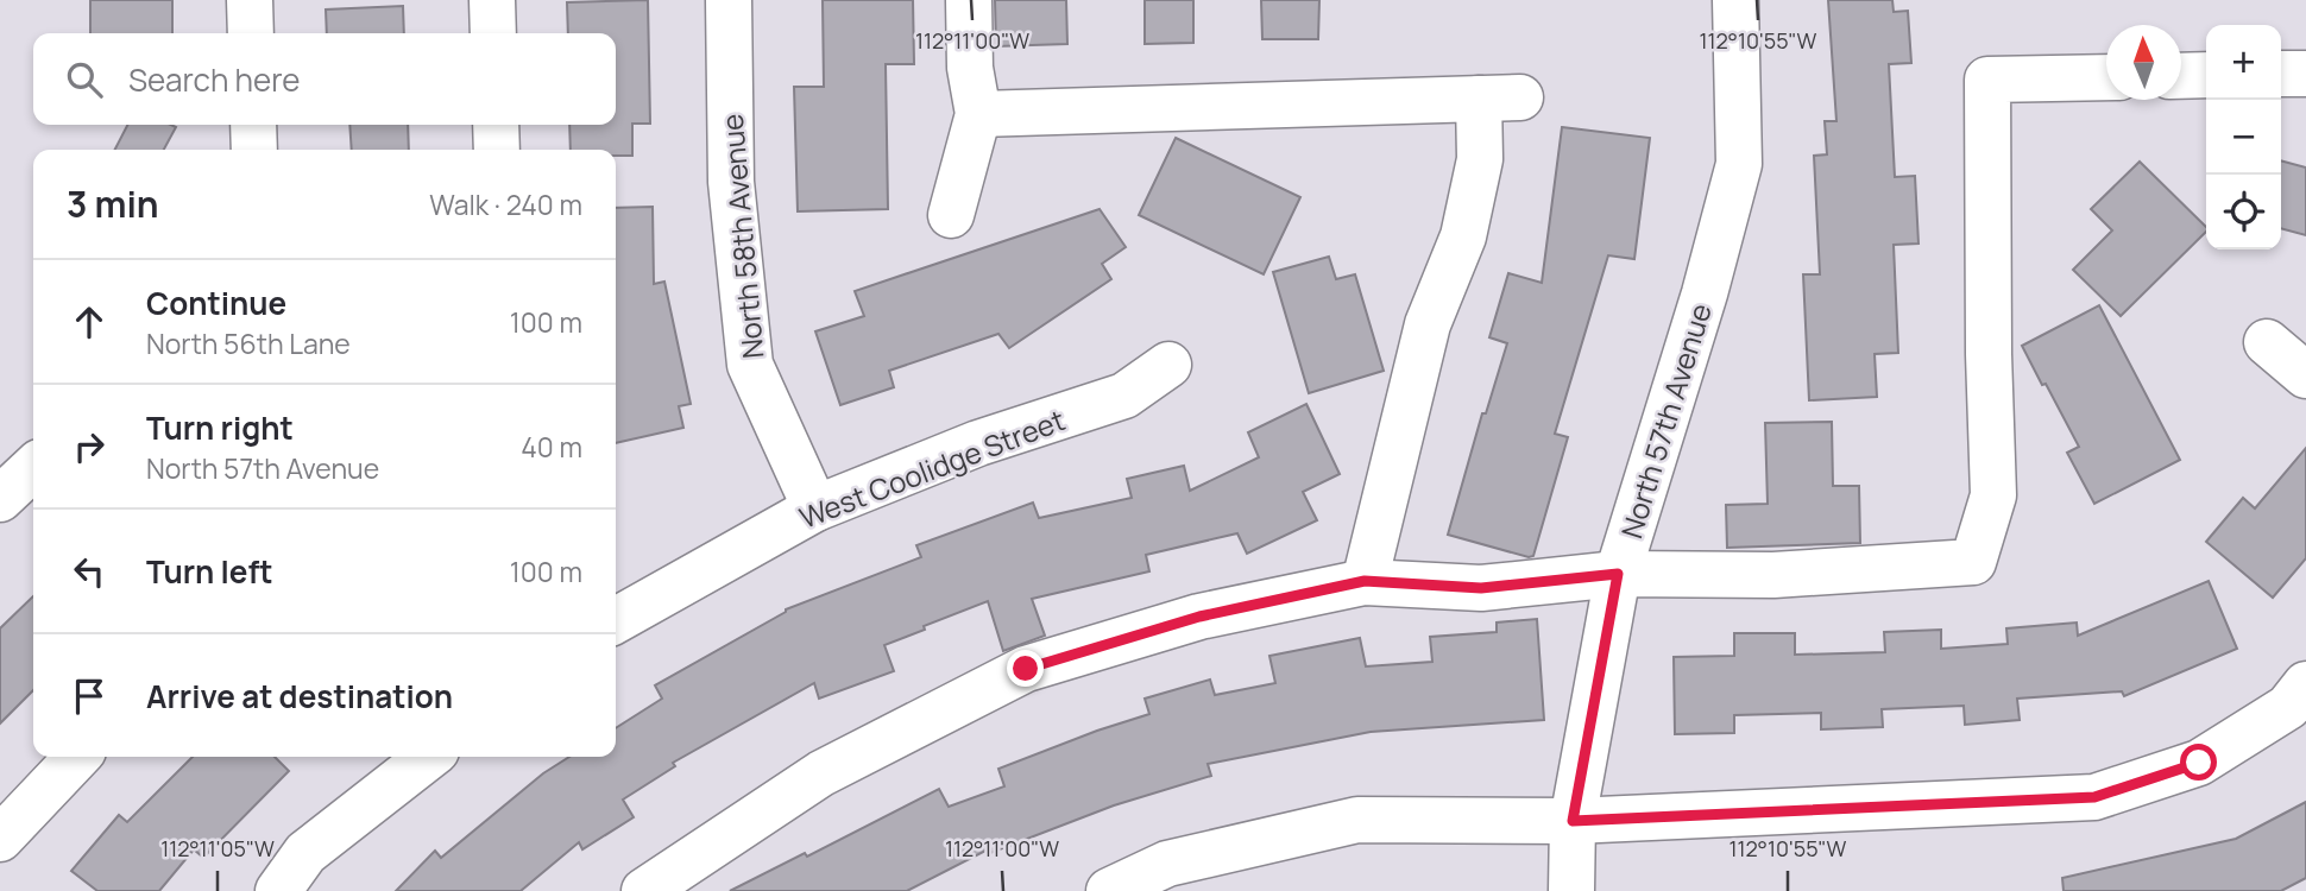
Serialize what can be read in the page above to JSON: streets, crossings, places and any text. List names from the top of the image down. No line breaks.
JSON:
{"streets":{"street":["North 58th Avenue","North 57th Avenue","West Coolidge Street"]},"crossings":[["North 58th Avenue","West Coolidge Street"]],"north":"top","page":{"map_buttons":["+","−"],"search":"Search here","heading":["3 min","Walk · 240 m"],"list":[["Continue","North 56th Lane","100 m"],["Turn right","North 57th Avenue","40 m"],["Turn left","100 m"],"Arrive at destination"]},"coordinates":["112°11'00\"W","112°10'55\"W","112°11'05\"W"]}
